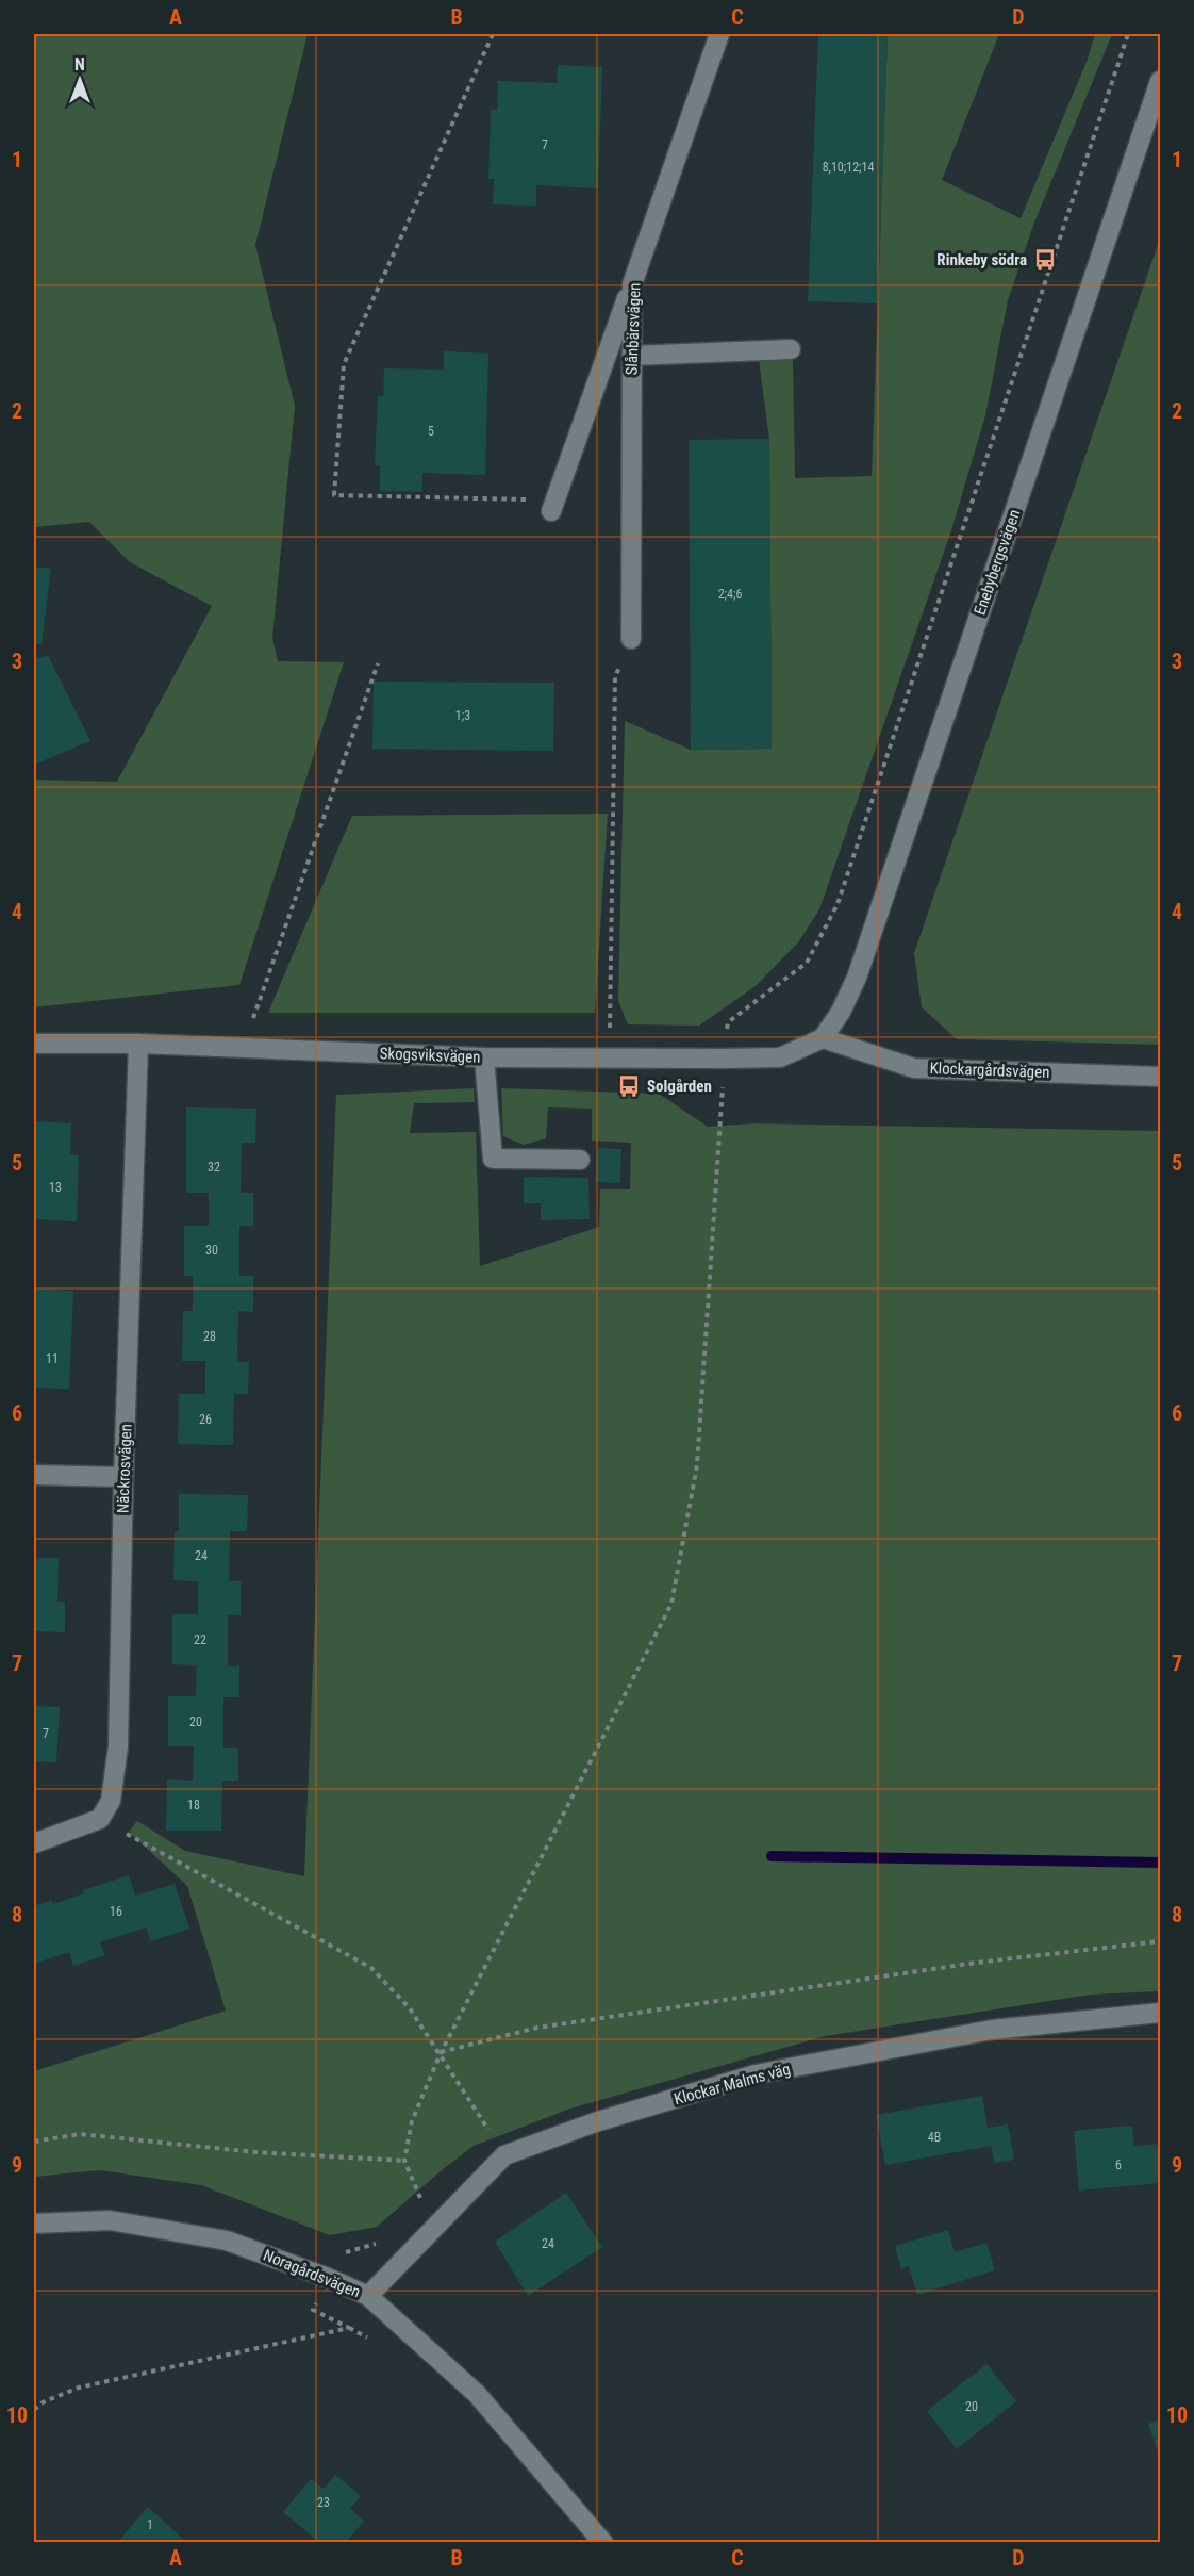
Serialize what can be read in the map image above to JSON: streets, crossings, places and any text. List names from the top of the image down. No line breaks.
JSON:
{"streets":{"street":["Slånbärsvägen","Enebybergsvägen","Skogsviksvägen","Klockargårdsvägen","Näckrosvägen","Klockar Malms väg","Noragårdsvägen"]},"crossings":[["Enebybergsvägen","Skogsviksvägen"],["Enebybergsvägen","Klockargårdsvägen"],["Skogsviksvägen","Klockargårdsvägen"],["Skogsviksvägen","Näckrosvägen"],["Klockar Malms väg","Noragårdsvägen"]],"places":{"bus stop":["Rinkeby södra","Solgården"]},"house_numbers":["7","8,10;12;14","5","2;4;6","1;3","32","13","30","28","11","26","24","22","20","7","18","16","4B","6","24","20","23","1"],"north":"top","grid":{"columns":["A","B","C","D"],"rows":["1","2","3","4","5","6","7","8","9","10"]}}
